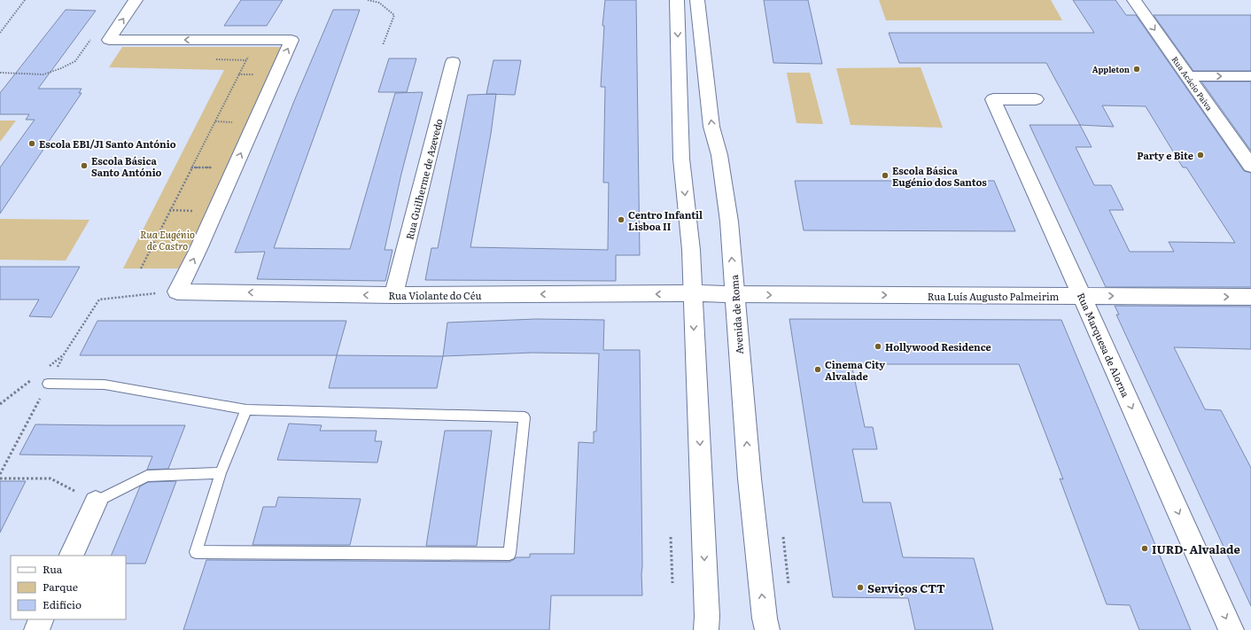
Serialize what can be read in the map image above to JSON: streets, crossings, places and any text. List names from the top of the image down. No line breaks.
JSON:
{"streets":{"street":["Rua Acácio Paiva","Rua Guilherme de Azevedo","Rua Violante do Céu","Rua Luís Augusto Palmeirim","Avenida de Roma","Rua Marquesa de Alorna"]},"crossings":[["Rua Guilherme de Azevedo","Rua Violante do Céu"],["Rua Violante do Céu","Rua Luís Augusto Palmeirim"],["Rua Violante do Céu","Avenida de Roma"],["Rua Luís Augusto Palmeirim","Avenida de Roma"],["Rua Luís Augusto Palmeirim","Rua Marquesa de Alorna"]],"one_way":["Rua Acácio Paiva","Rua Violante do Céu","Rua Luís Augusto Palmeirim","Rua Marquesa de Alorna"],"parks":["Rua Eugénio de Castro"],"places":["Appleton","Escola EB1/J1 Santo António","Party e Bite","Escola Básica Santo António","Escola Básica Eugénio dos Santos","Centro Infantil Lisboa II","Hollywood Residence","Cinema City Alvalade","IURD- Alvalade","Serviços CTT"],"legend":["Rua","Parque","Edifício"]}
